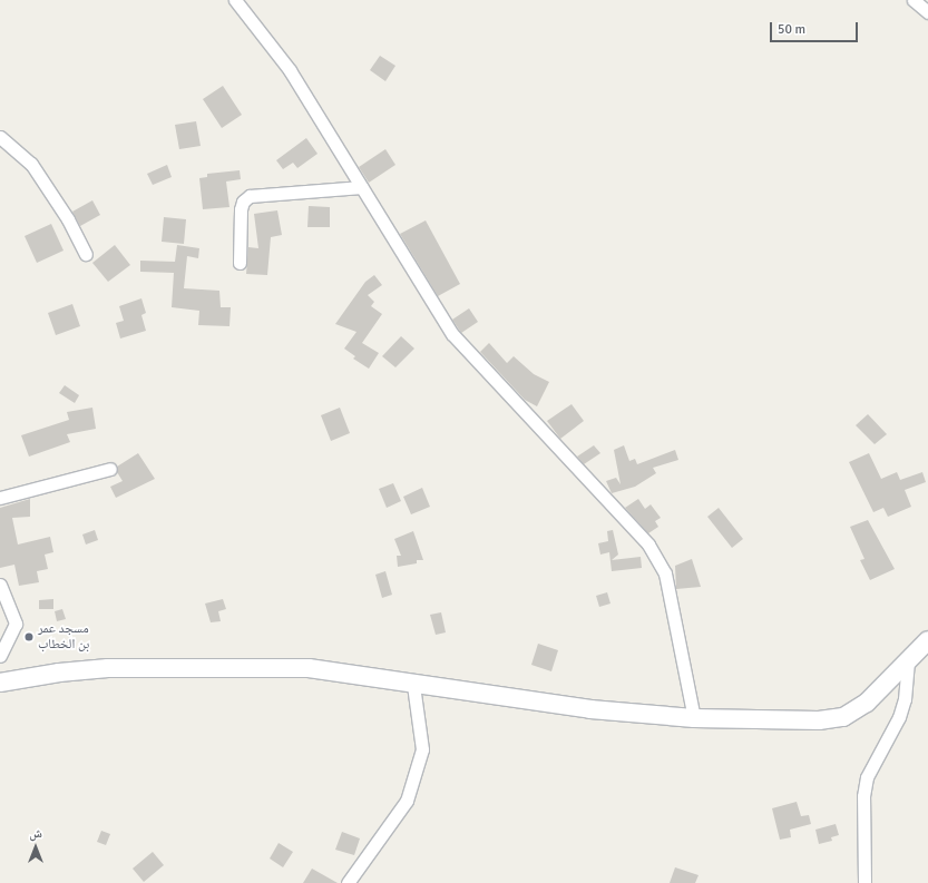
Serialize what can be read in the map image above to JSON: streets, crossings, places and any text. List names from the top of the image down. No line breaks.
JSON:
{"places":["مسجد عمر بن الخطاب"],"scale_bar":"50 m","north":"top"}
